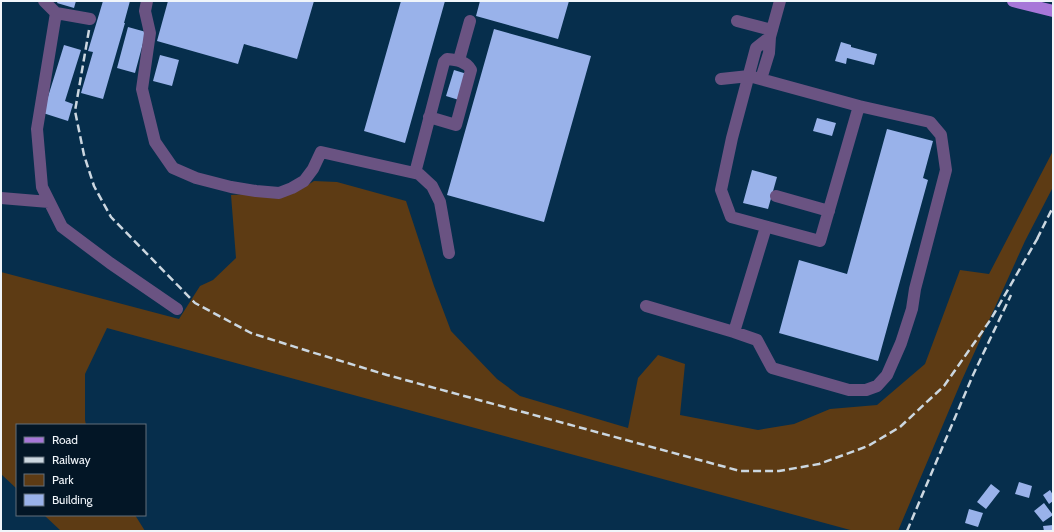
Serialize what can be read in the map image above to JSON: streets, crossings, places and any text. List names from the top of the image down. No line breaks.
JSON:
{"legend":["Road","Railway","Park","Building"]}
